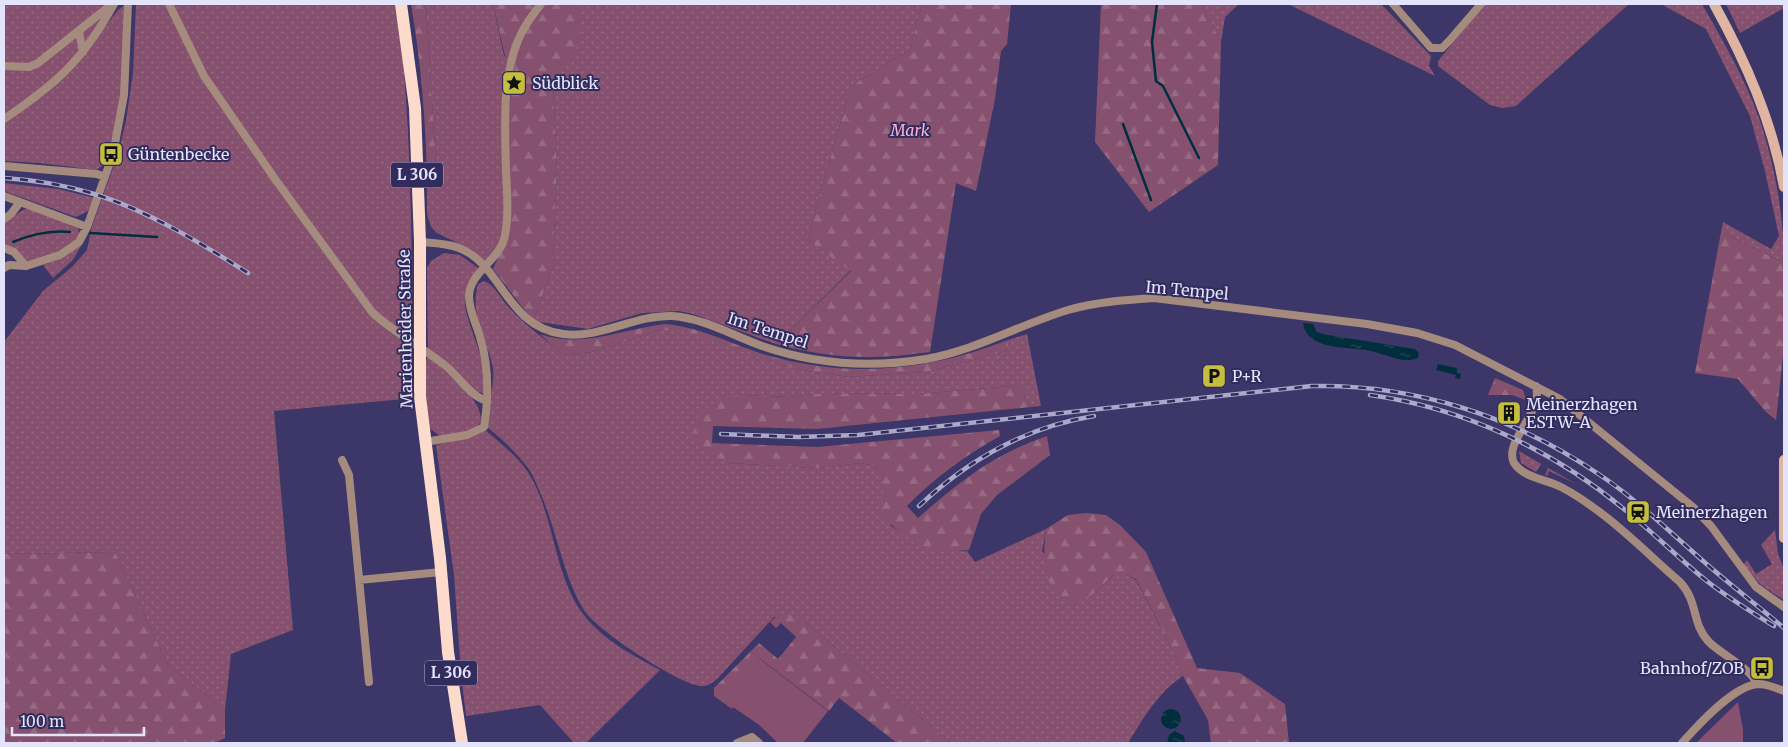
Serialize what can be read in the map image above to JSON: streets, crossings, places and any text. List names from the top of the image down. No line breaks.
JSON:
{"streets":{"main road":["L 306","Marienheider Straße"],"street":["Im Tempel"]},"crossings":[["Im Tempel","Marienheider Straße"]],"parks":["Mark"],"places":{"place":["Südblick"],"bus stop":["Güntenbecke","Bahnhof/ZOB"],"parking":["P+R"],"building":["Meinerzhagen ESTW-A"],"station":["Meinerzhagen"]},"scale_bar":"100 m"}
